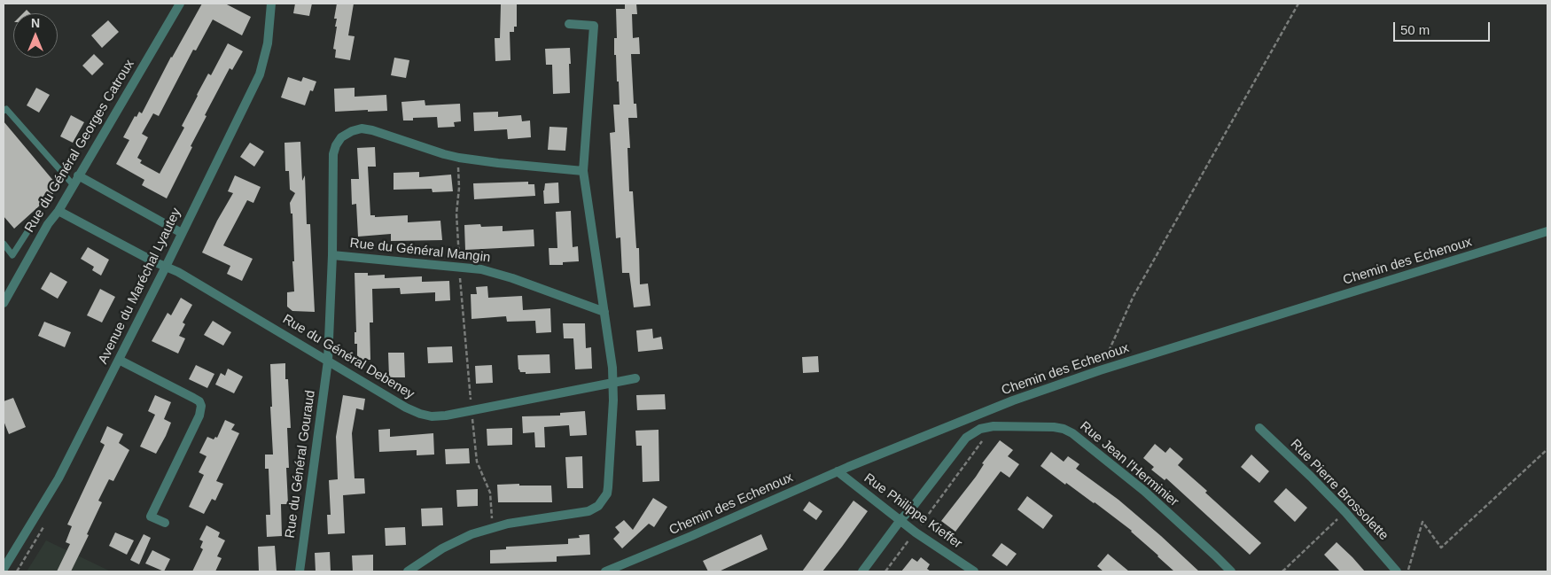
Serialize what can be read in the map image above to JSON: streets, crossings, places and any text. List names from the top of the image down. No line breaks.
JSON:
{"streets":{"street":["Rue du Général Georges Catroux","Rue du Général Mangin","Chemin des Echenoux","Avenue du Maréchal Lyautey","Rue du Général Debeney","Rue du Général Gouraud","Rue Jean l'Herminier","Rue Pierre Brossolette","Rue Philippe Kieffer"]},"crossings":[["Rue du Général Georges Catroux","Rue du Général Debeney"],["Rue du Général Mangin","Rue du Général Gouraud"],["Chemin des Echenoux","Rue Philippe Kieffer"],["Avenue du Maréchal Lyautey","Rue du Général Debeney"],["Rue du Général Debeney","Rue du Général Gouraud"],["Rue Jean l'Herminier","Rue Philippe Kieffer"]],"scale_bar":"50 m","north":"top"}
